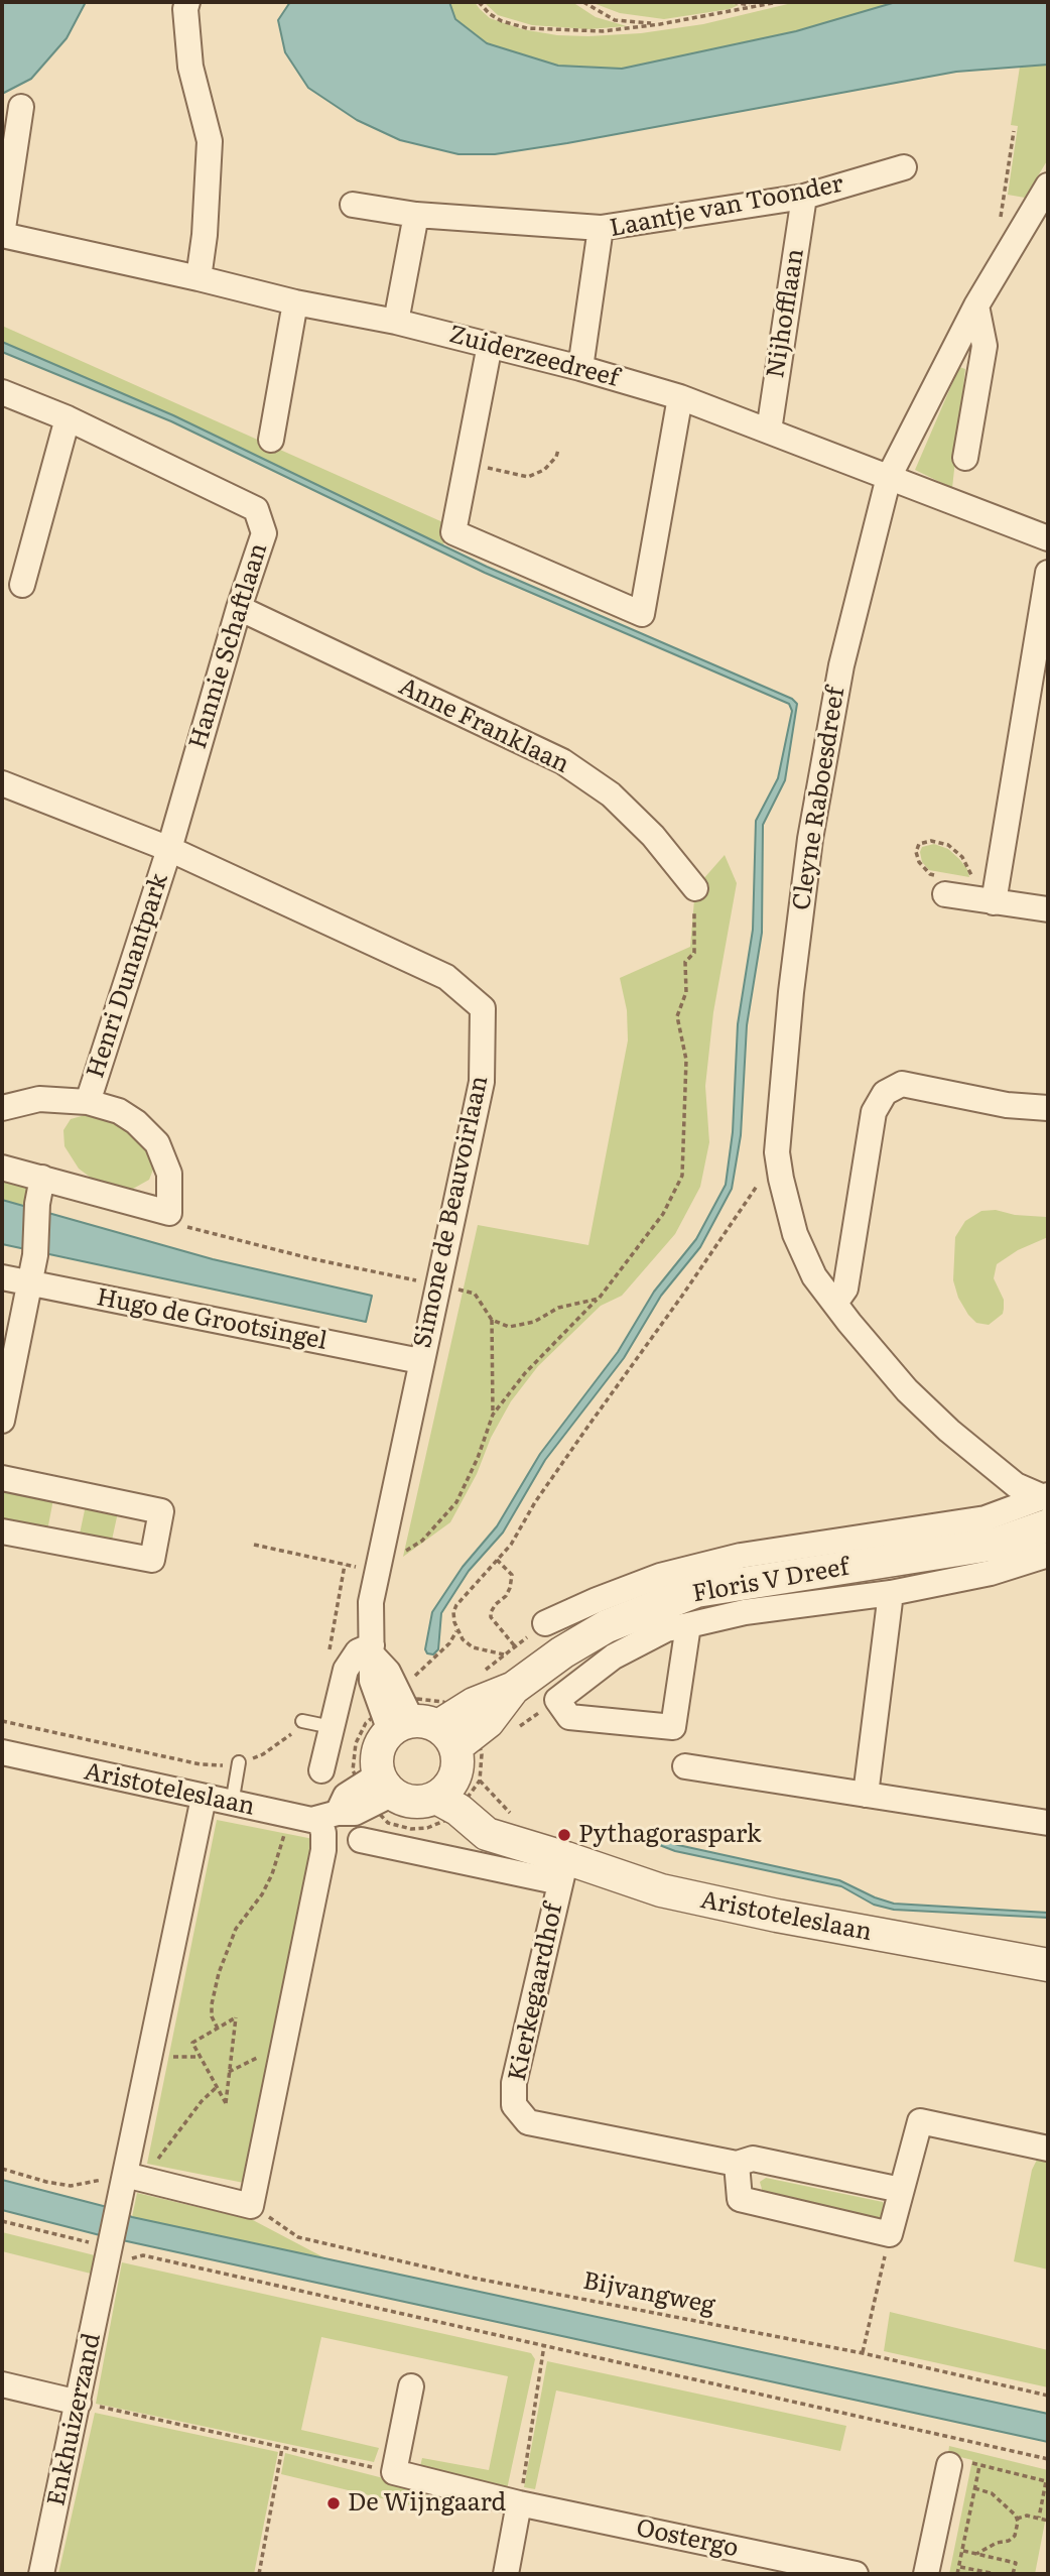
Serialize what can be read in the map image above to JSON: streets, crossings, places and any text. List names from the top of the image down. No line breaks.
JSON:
{"streets":{"street":["Laantje van Toonder","Nijhofflaan","Zuiderzeedreef","Hannie Schaftlaan","Anne Franklaan","Cleyne Raboesdreef","Henri Dunantpark","Simone de Beauvoirlaan","Hugo de Grootsingel","Floris V Dreef","Aristoteleslaan","Kierkegaardhof","Enkhuizerzand","Oostergo"],"path":["Bijvangweg"]},"crossings":[["Laantje van Toonder","Nijhofflaan"],["Laantje van Toonder","Zuiderzeedreef"],["Nijhofflaan","Zuiderzeedreef"],["Zuiderzeedreef","Cleyne Raboesdreef"],["Hannie Schaftlaan","Anne Franklaan"],["Hannie Schaftlaan","Henri Dunantpark"],["Hannie Schaftlaan","Simone de Beauvoirlaan"],["Cleyne Raboesdreef","Floris V Dreef"],["Henri Dunantpark","Simone de Beauvoirlaan"],["Simone de Beauvoirlaan","Hugo de Grootsingel"],["Simone de Beauvoirlaan","Floris V Dreef"],["Aristoteleslaan","Kierkegaardhof"]],"places":["Pythagoraspark","De Wijngaard"]}
